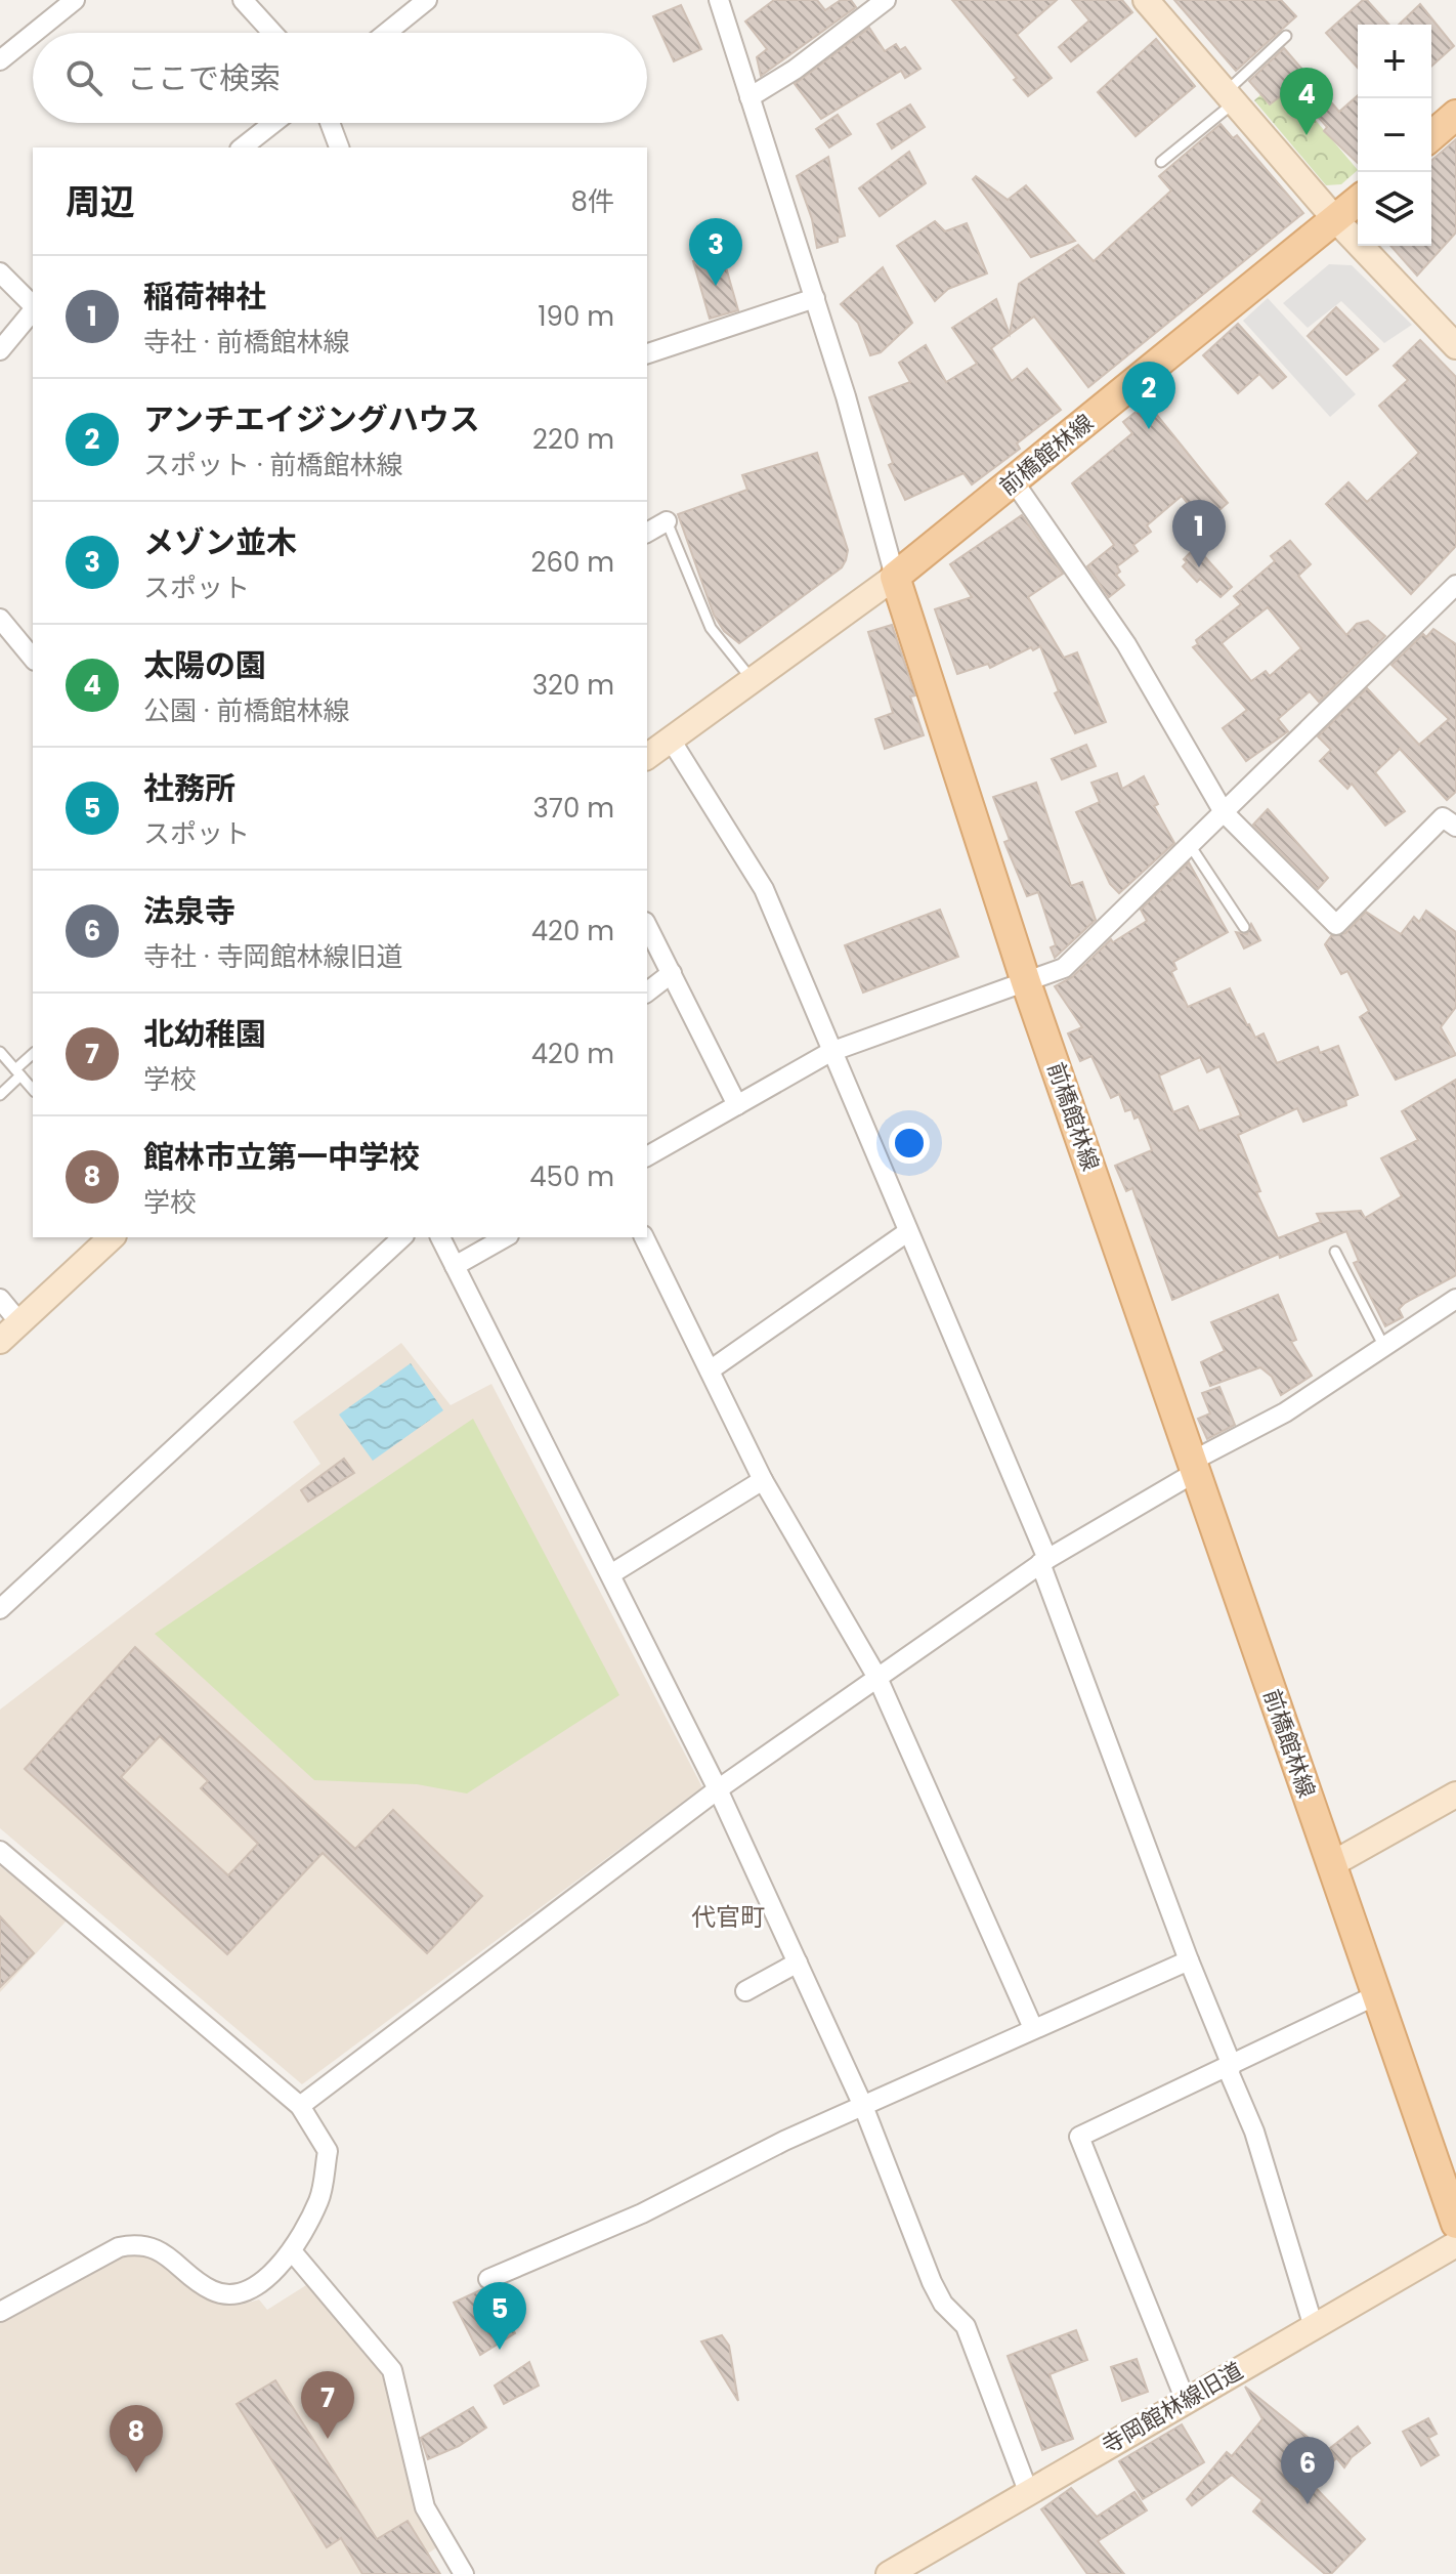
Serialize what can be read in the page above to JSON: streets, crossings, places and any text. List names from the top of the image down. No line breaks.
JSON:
{"streets":{"main road":["前橋館林線"],"street":["寺岡館林線旧道"]},"districts":["代官町"],"page":{"map_buttons":["+","−"],"search":"ここで検索","pins":["4","3","2","1","5","7","8","6"],"heading":["周辺","8件"],"list":[{"mark":"1","name":"稲荷神社","note":"寺社 · 前橋館林線","value":"190 m"},{"mark":"2","name":"アンチエイジングハウス","note":"スポット · 前橋館林線","value":"220 m"},{"mark":"3","name":"メゾン並木","note":"スポット","value":"260 m"},{"mark":"4","name":"太陽の園","note":"公園 · 前橋館林線","value":"320 m"},{"mark":"5","name":"社務所","note":"スポット","value":"370 m"},{"mark":"6","name":"法泉寺","note":"寺社 · 寺岡館林線旧道","value":"420 m"},{"mark":"7","name":"北幼稚園","note":"学校","value":"420 m"},{"mark":"8","name":"館林市立第一中学校","note":"学校","value":"450 m"}]}}
